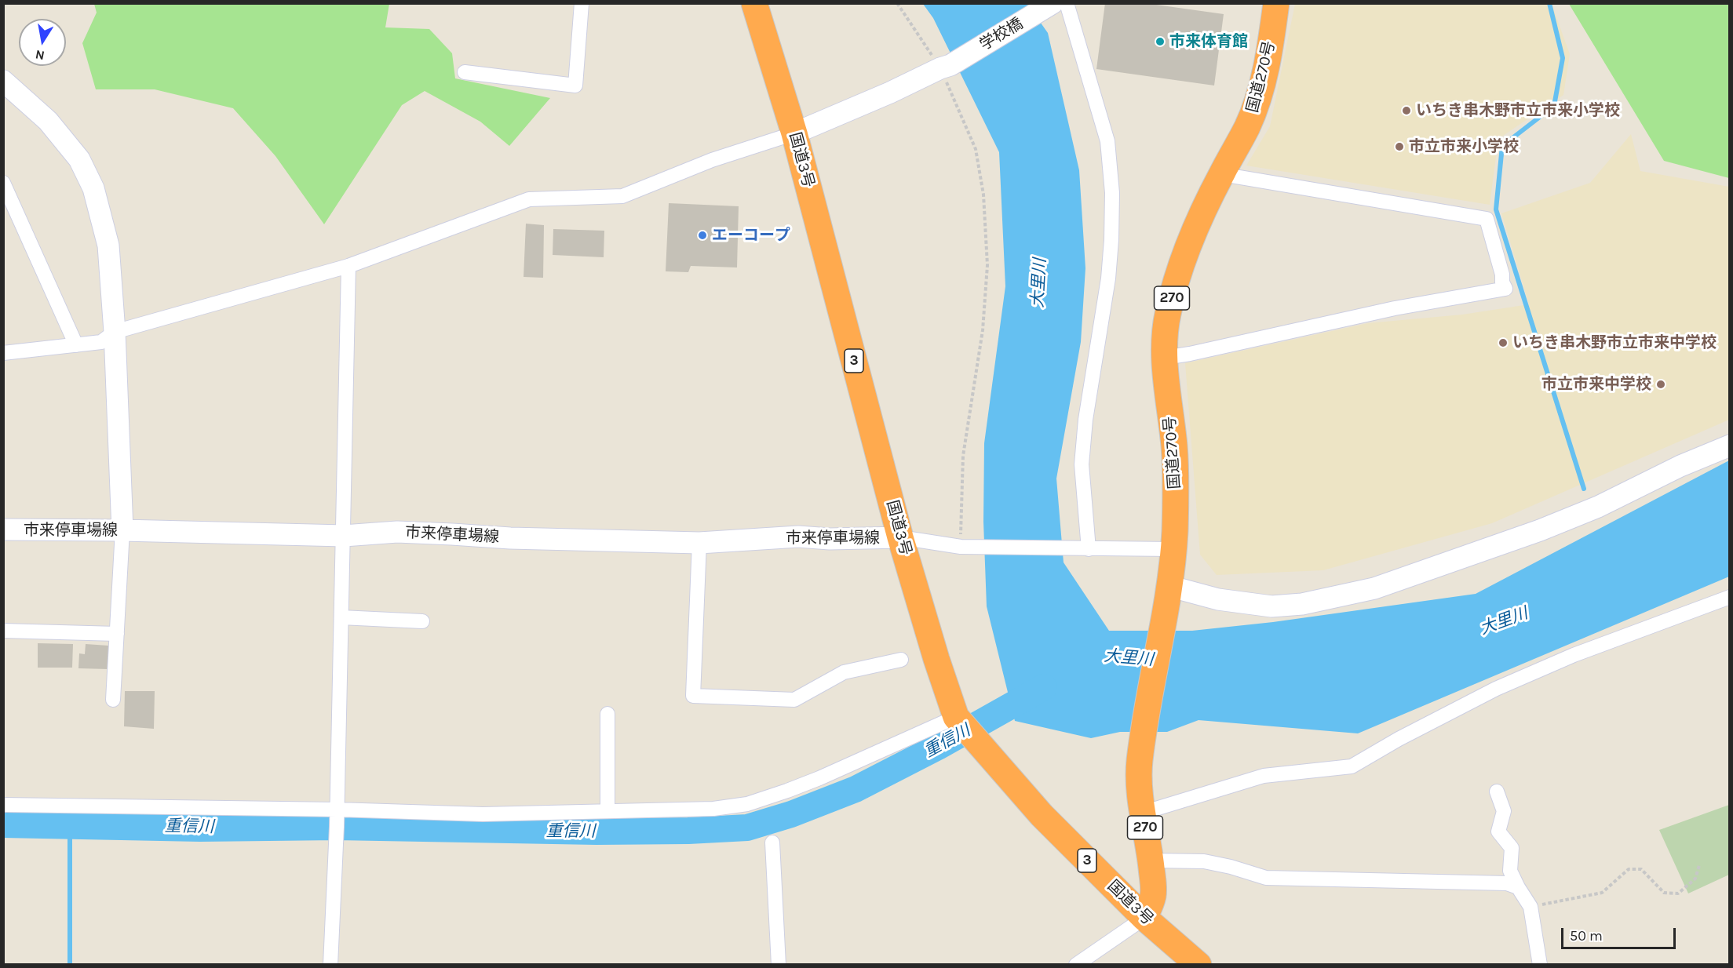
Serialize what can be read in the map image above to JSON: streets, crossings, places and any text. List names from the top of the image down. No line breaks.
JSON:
{"streets":{"highway":["国道270号","国道3号","270","3"],"street":["学校橋","市来停車場線"]},"crossings":[["学校橋","国道3号"],["国道270号","国道3号"],["国道3号","市来停車場線"]],"water":["大里川","重信川"],"places":["市来体育館","いちき串木野市立市来小学校","市立市来小学校","エーコープ","いちき串木野市立市来中学校","市立市来中学校"],"scale_bar":"50 m","north":"bottom"}
